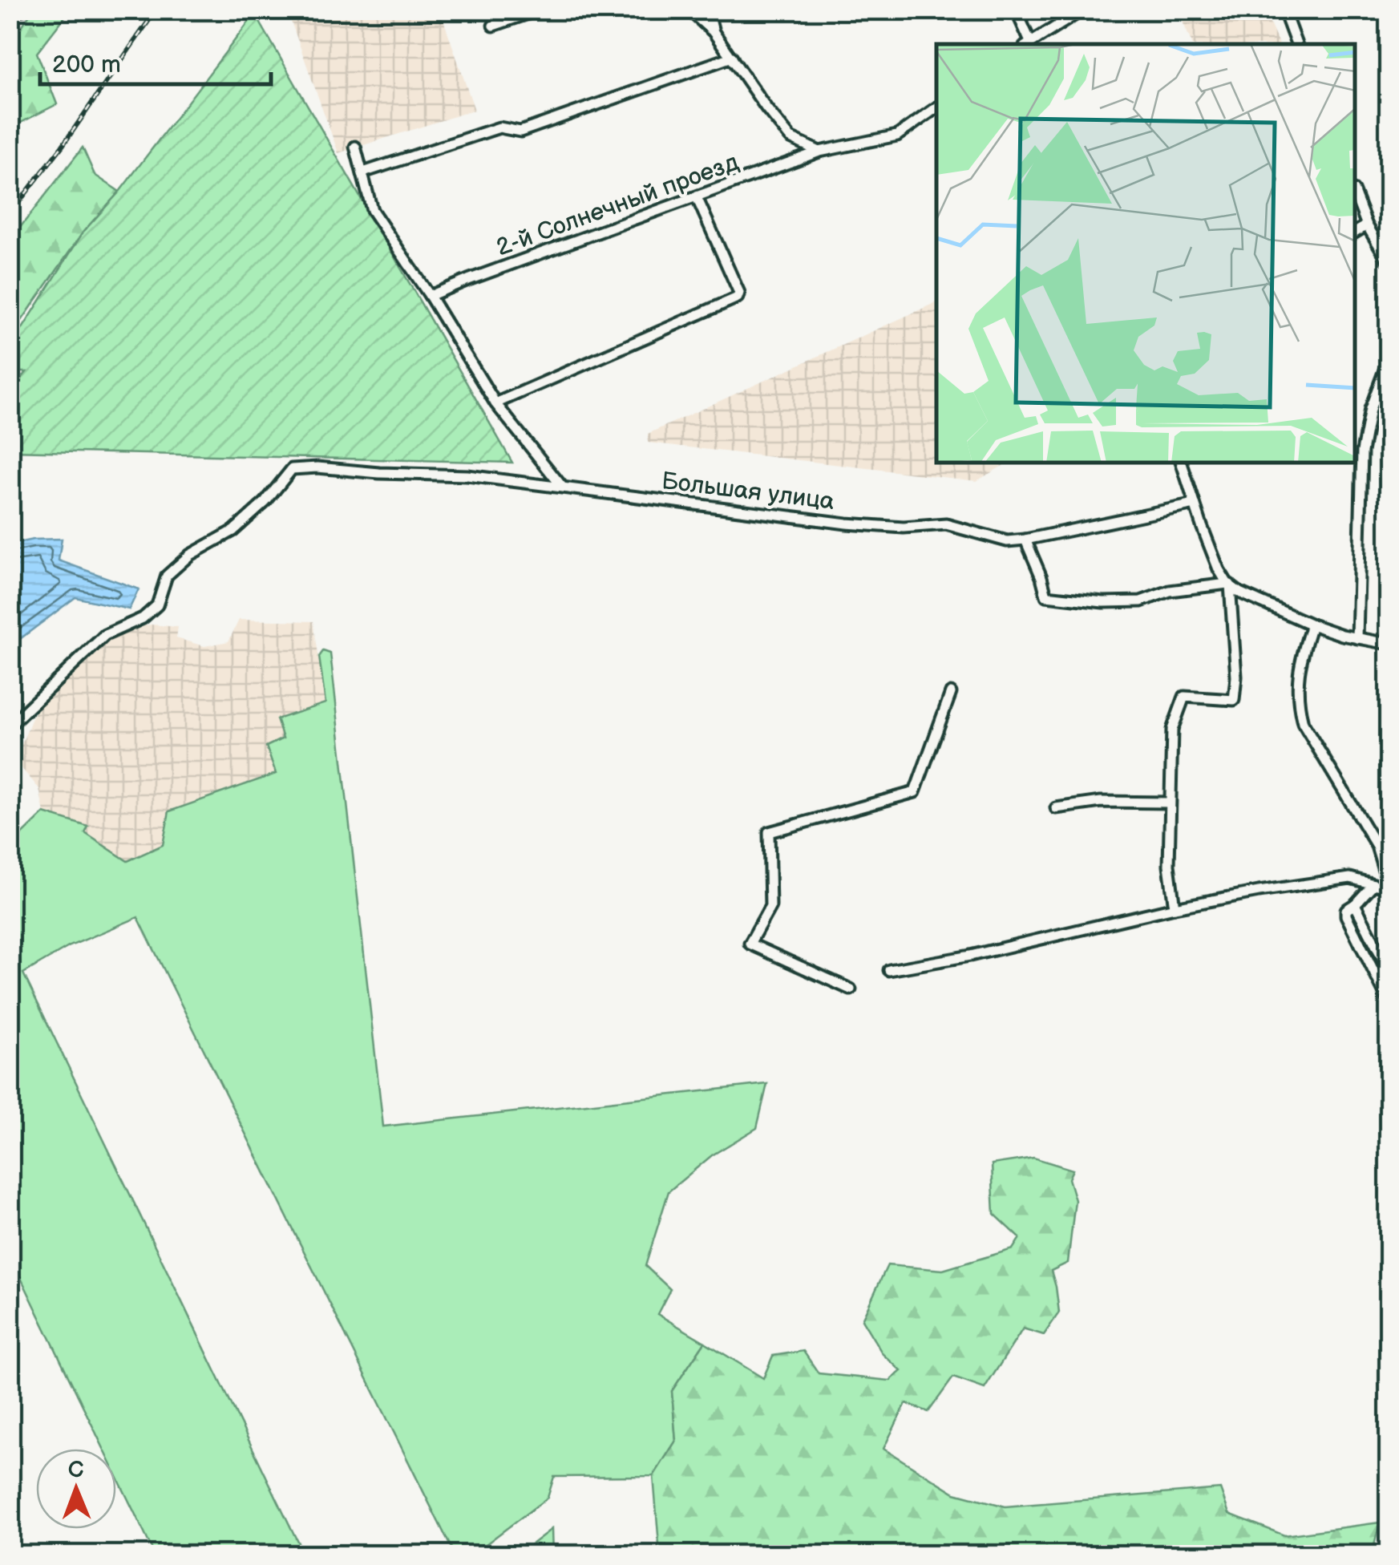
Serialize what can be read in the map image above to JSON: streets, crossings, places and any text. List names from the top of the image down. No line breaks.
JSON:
{"streets":{"street":["2-й Солнечный проезд","Большая улица"]},"scale_bar":"200 m","north":"top"}
